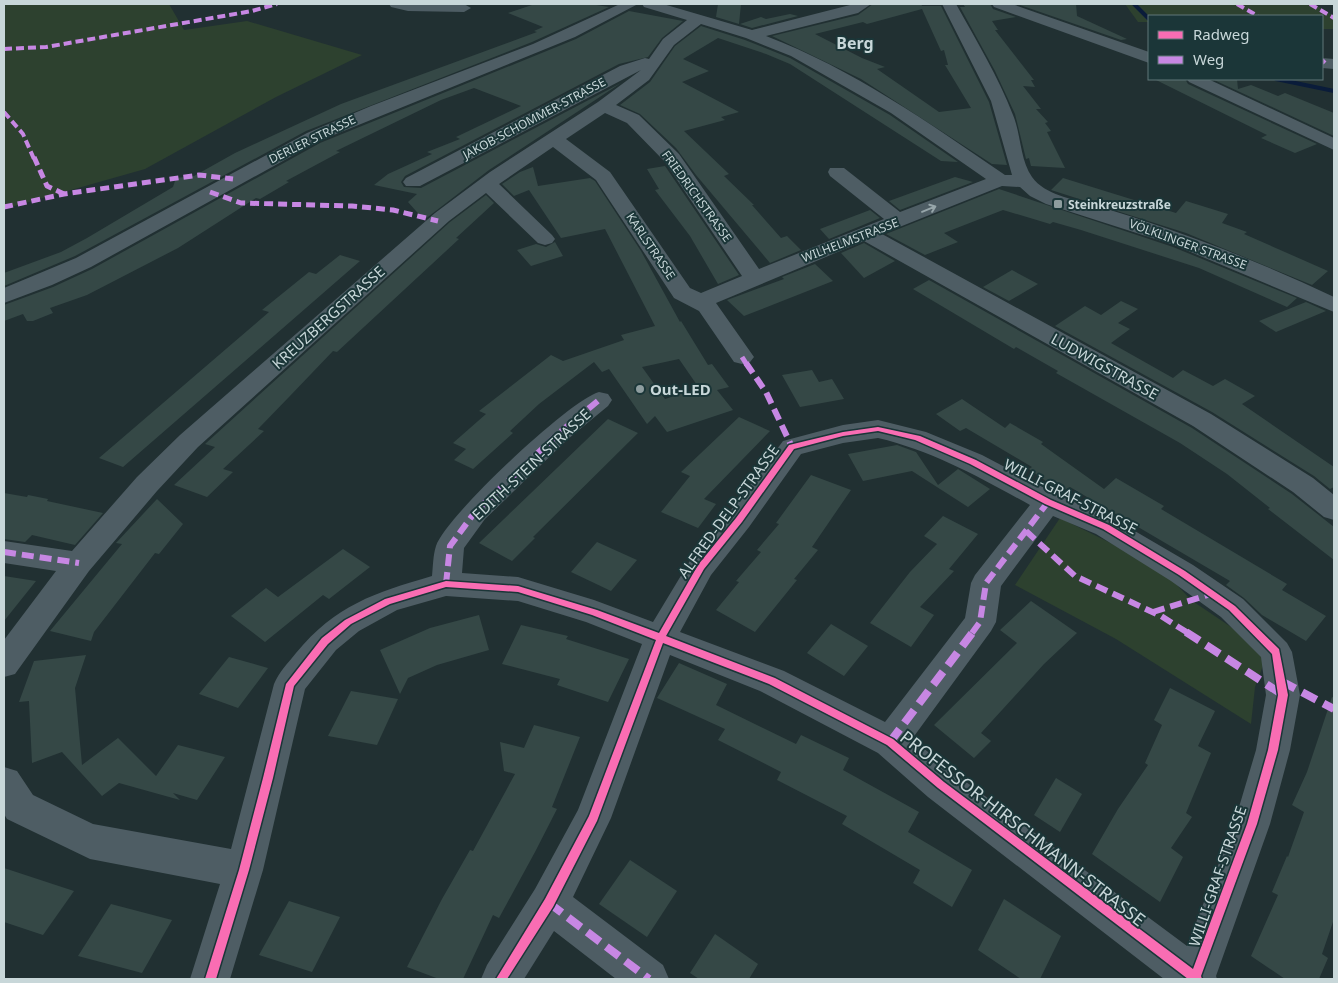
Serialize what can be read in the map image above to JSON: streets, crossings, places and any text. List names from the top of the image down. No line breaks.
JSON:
{"streets":{"street":["JAKOB-SCHOMMER-STRASSE","DERLER STRASSE","FRIEDRICHSTRASSE","WILHELMSTRASSE","VÖLKLINGER STRASSE","KARLSTRASSE","KREUZBERGSTRASSE","LUDWIGSTRASSE","EDITH-STEIN-STRASSE","WILLI-GRAF-STRASSE","ALFRED-DELP-STRASSE","PROFESSOR-HIRSCHMANN-STRASSE"]},"crossings":[["JAKOB-SCHOMMER-STRASSE","KREUZBERGSTRASSE"],["FRIEDRICHSTRASSE","WILHELMSTRASSE"],["FRIEDRICHSTRASSE","KREUZBERGSTRASSE"],["WILHELMSTRASSE","KARLSTRASSE"],["WILHELMSTRASSE","LUDWIGSTRASSE"],["KARLSTRASSE","KREUZBERGSTRASSE"],["EDITH-STEIN-STRASSE","PROFESSOR-HIRSCHMANN-STRASSE"],["WILLI-GRAF-STRASSE","ALFRED-DELP-STRASSE"],["WILLI-GRAF-STRASSE","PROFESSOR-HIRSCHMANN-STRASSE"],["ALFRED-DELP-STRASSE","PROFESSOR-HIRSCHMANN-STRASSE"]],"districts":["Berg"],"places":{"transit":["Steinkreuzstraße"],"other":["Out-LED"]},"legend":["Radweg","Weg"]}
